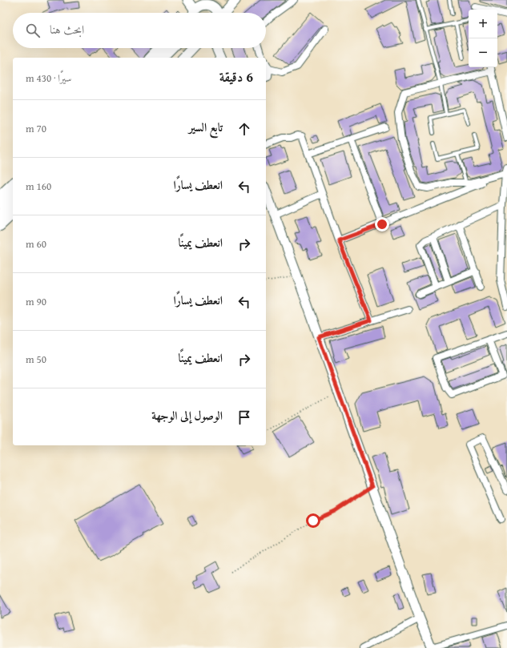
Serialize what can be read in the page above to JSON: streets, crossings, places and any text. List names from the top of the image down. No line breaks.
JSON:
{"page":{"map_buttons":["+","−"],"search":"ابحث هنا","heading":["6 دقيقة","سيرًا · 430 m"],"list":[["تابع السير","70 m"],["انعطف يسارًا","160 m"],["انعطف يمينًا","60 m"],["انعطف يسارًا","90 m"],["انعطف يمينًا","50 m"],"الوصول إلى الوجهة"]}}
